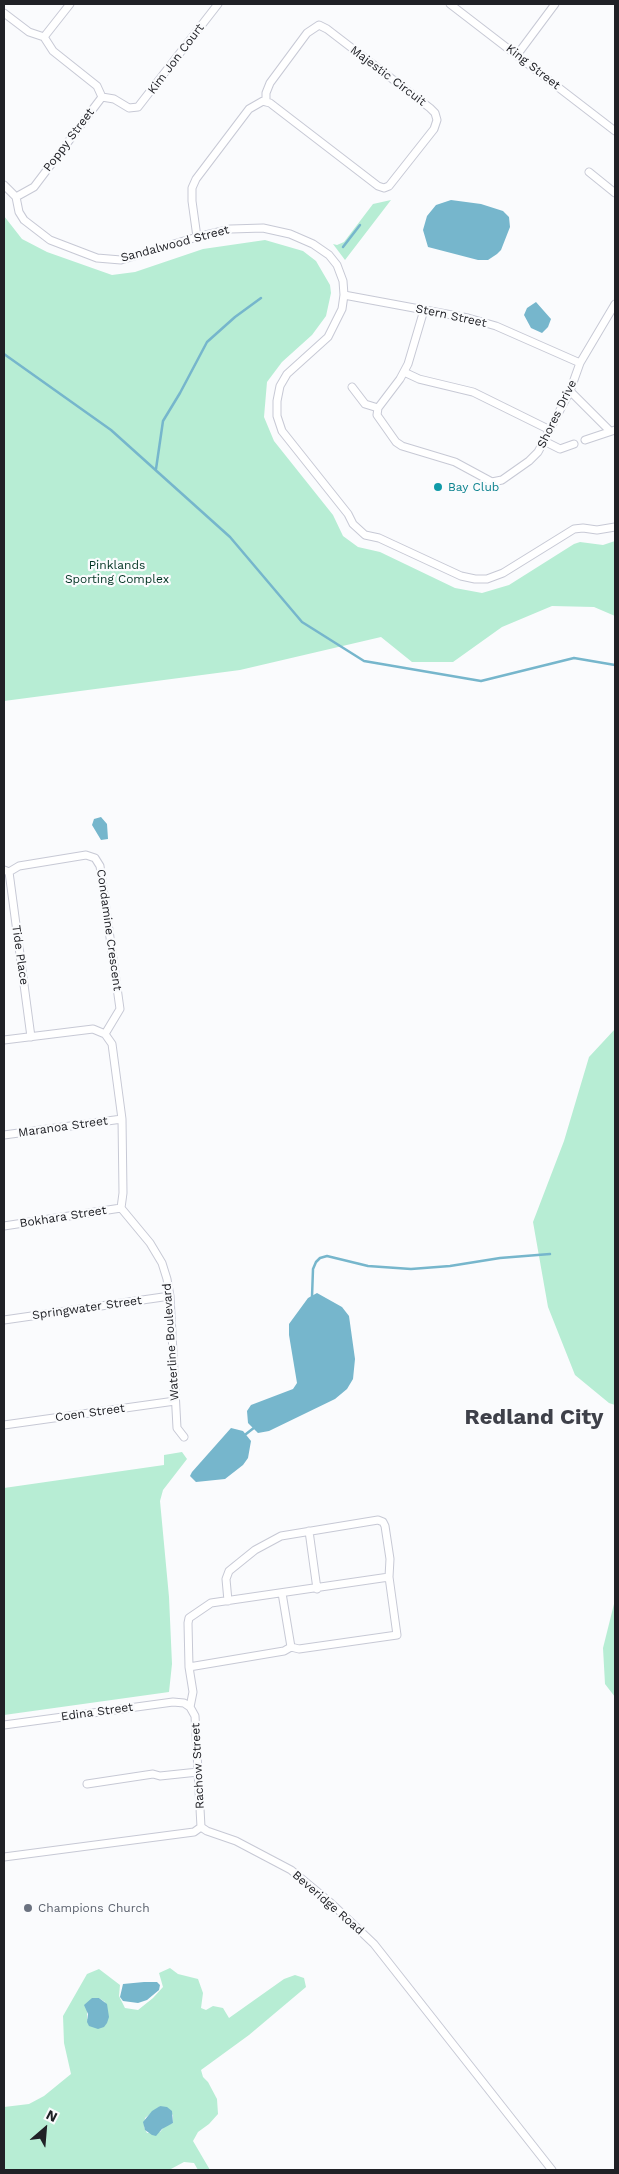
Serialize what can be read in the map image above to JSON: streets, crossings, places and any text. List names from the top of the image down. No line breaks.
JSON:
{"streets":{"street":["Kim Jon Court","King Street","Majestic Circuit","Poppy Street","Sandalwood Street","Stern Street","Shores Drive","Condamine Crescent","Tide Place","Maranoa Street","Bokhara Street","Springwater Street","Waterline Boulevard","Coen Street","Edina Street","Rachow Street","Beveridge Road"]},"crossings":[["Kim Jon Court","Poppy Street"],["Poppy Street","Sandalwood Street"],["Sandalwood Street","Stern Street"],["Stern Street","Shores Drive"],["Condamine Crescent","Tide Place"],["Bokhara Street","Waterline Boulevard"],["Springwater Street","Waterline Boulevard"],["Waterline Boulevard","Coen Street"],["Edina Street","Rachow Street"],["Rachow Street","Beveridge Road"]],"districts":["Redland City"],"parks":["Pinklands Sporting Complex"],"places":["Bay Club","Champions Church"],"north":"top right"}
